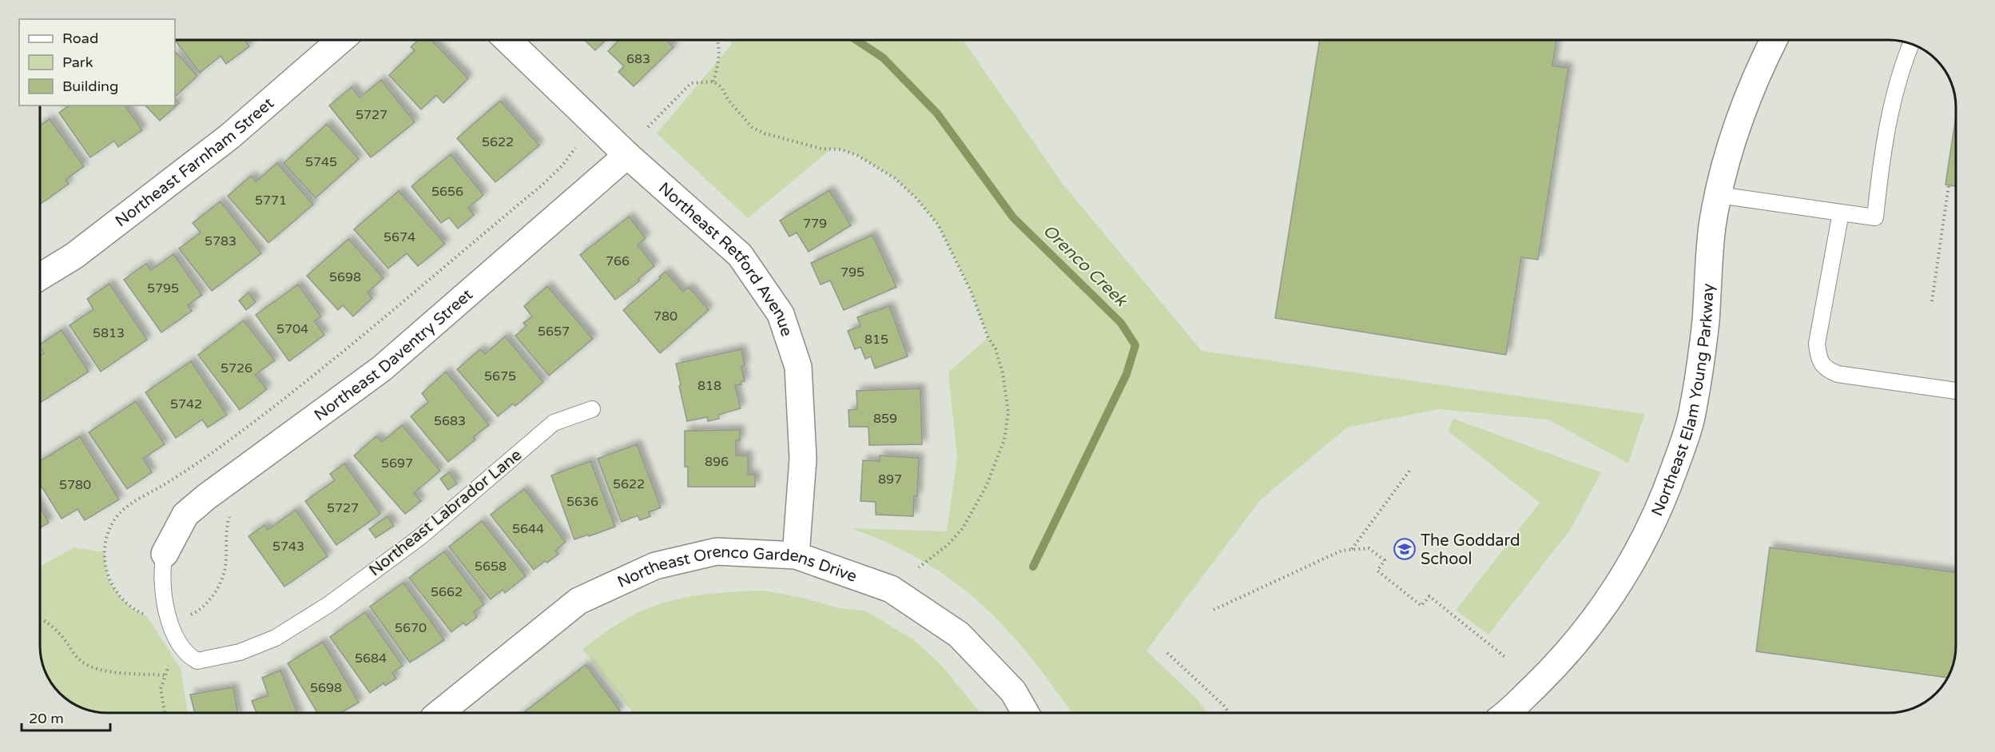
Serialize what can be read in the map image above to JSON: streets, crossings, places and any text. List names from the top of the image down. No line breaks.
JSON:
{"streets":{"street":["Northeast Farnham Street","Northeast Retford Avenue","Northeast Daventry Street","Northeast Elam Young Parkway","Northeast Orenco Gardens Drive"],"lane":["Northeast Labrador Lane"]},"crossings":[["Northeast Retford Avenue","Northeast Daventry Street"],["Northeast Retford Avenue","Northeast Orenco Gardens Drive"],["Northeast Daventry Street","Northeast Labrador Lane"]],"water":["Orenco Creek"],"places":{"school or university":["The Goddard School"]},"house_numbers":["683","5727","5622","5745","5656","5771","779","5674","5783","766","795","5698","5795","780","5704","5657","5813","815","5726","5675","818","5742","859","5683","896","5697","897","5622","5780","5636","5727","5644","5743","5658","5662","5670","5684","5698"],"legend":["Road","Park","Building"],"scale_bar":"20 m"}
